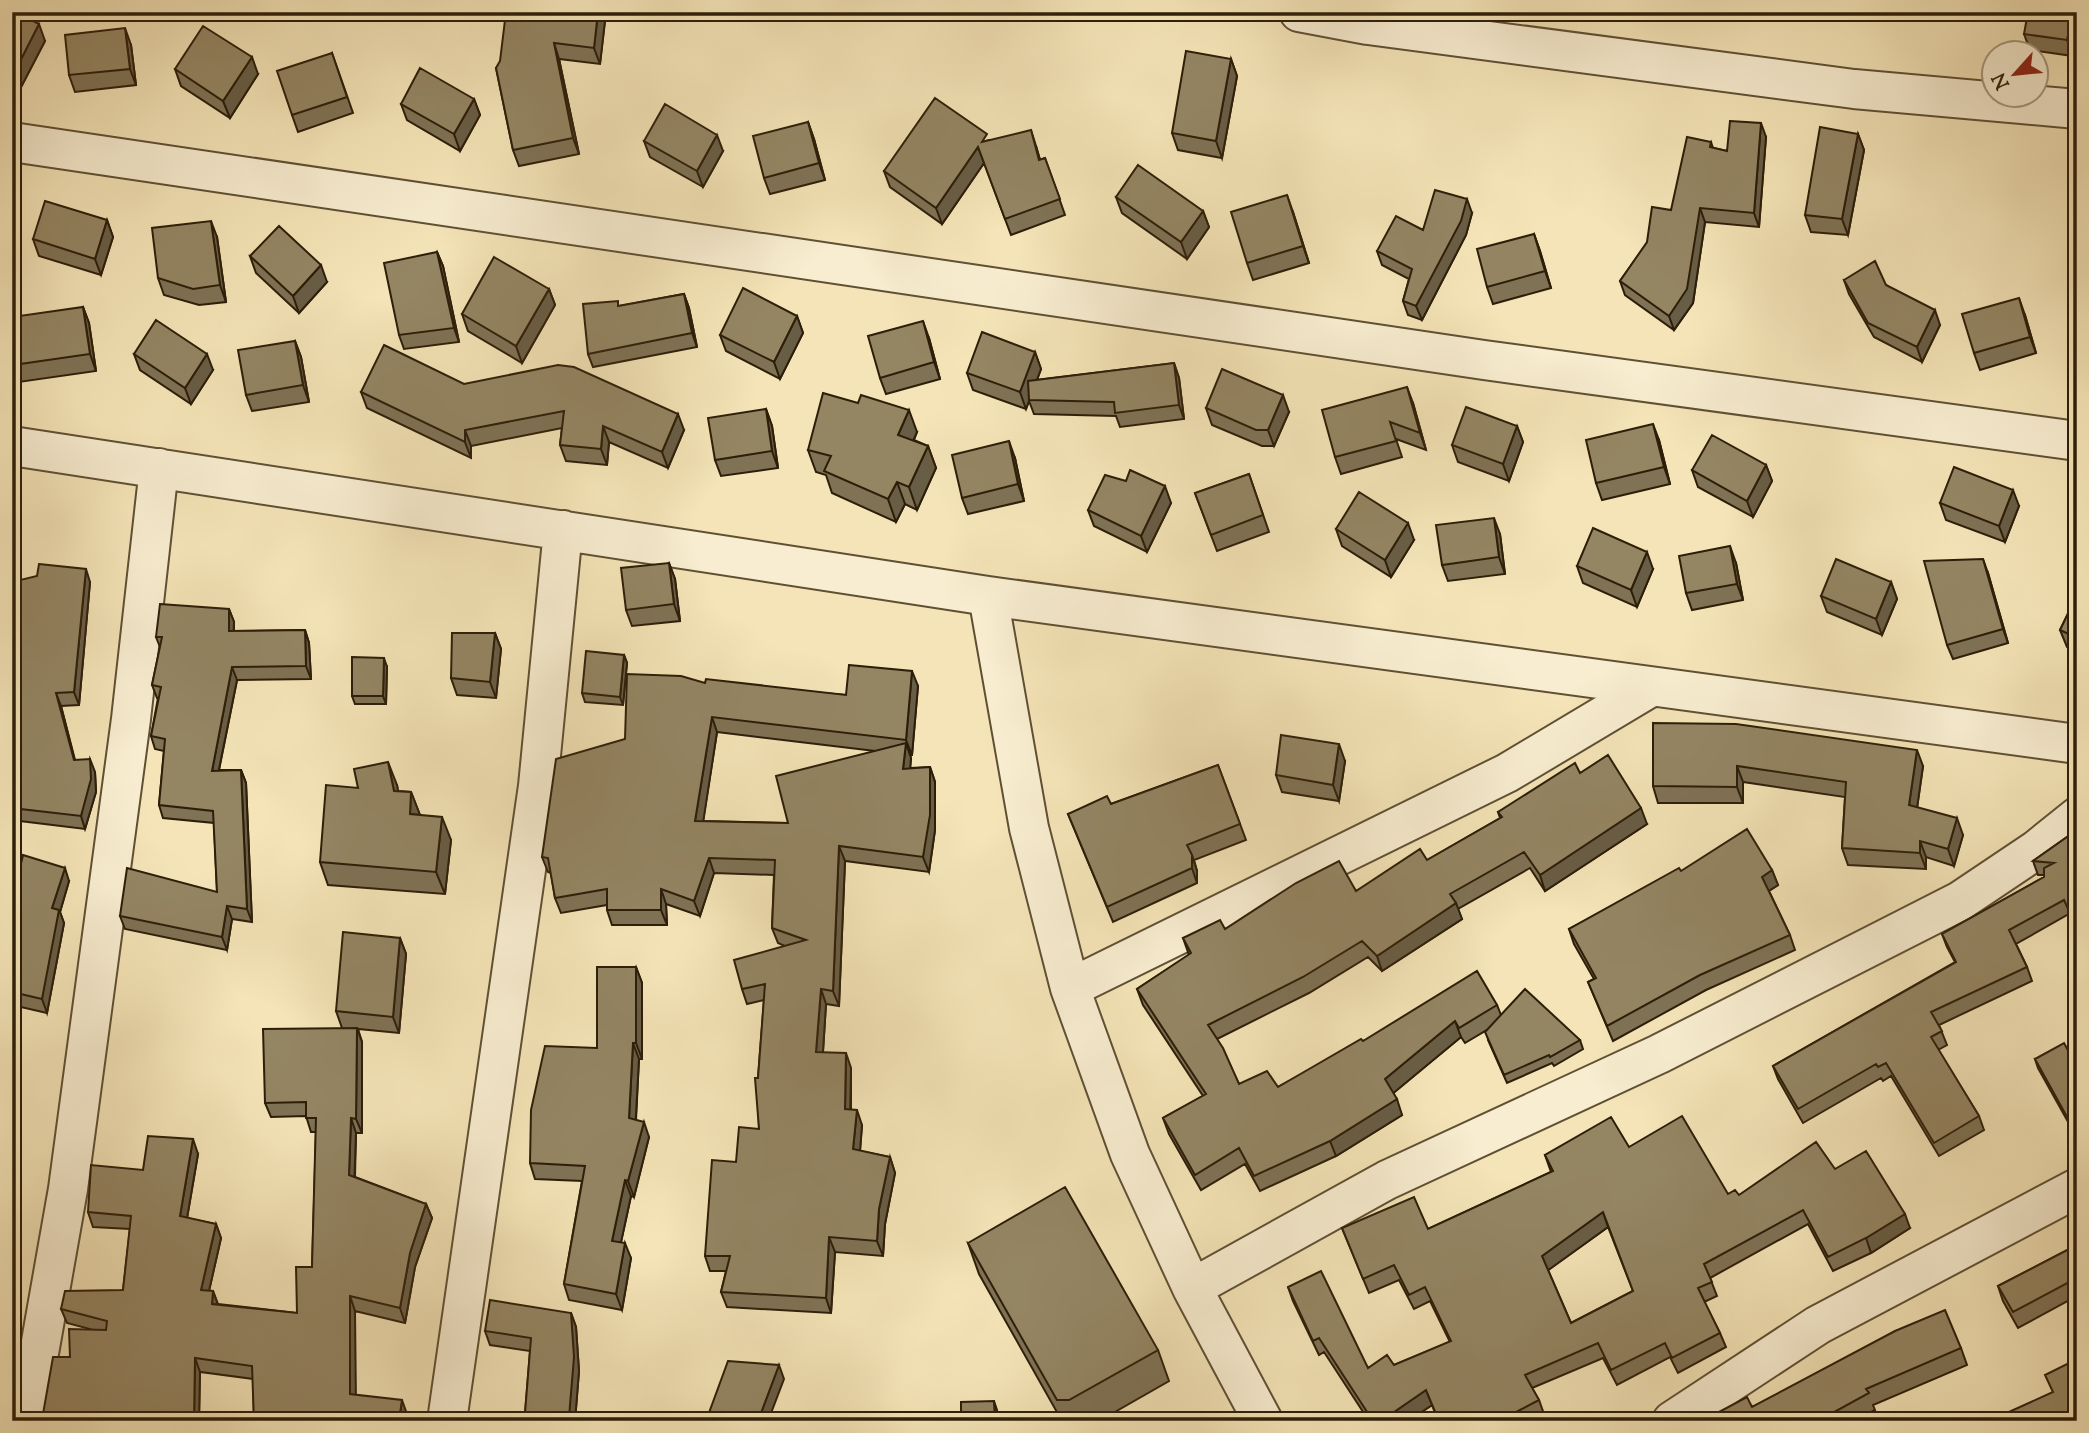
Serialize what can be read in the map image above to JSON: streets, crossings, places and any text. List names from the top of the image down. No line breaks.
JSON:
{"north":"bottom left"}
